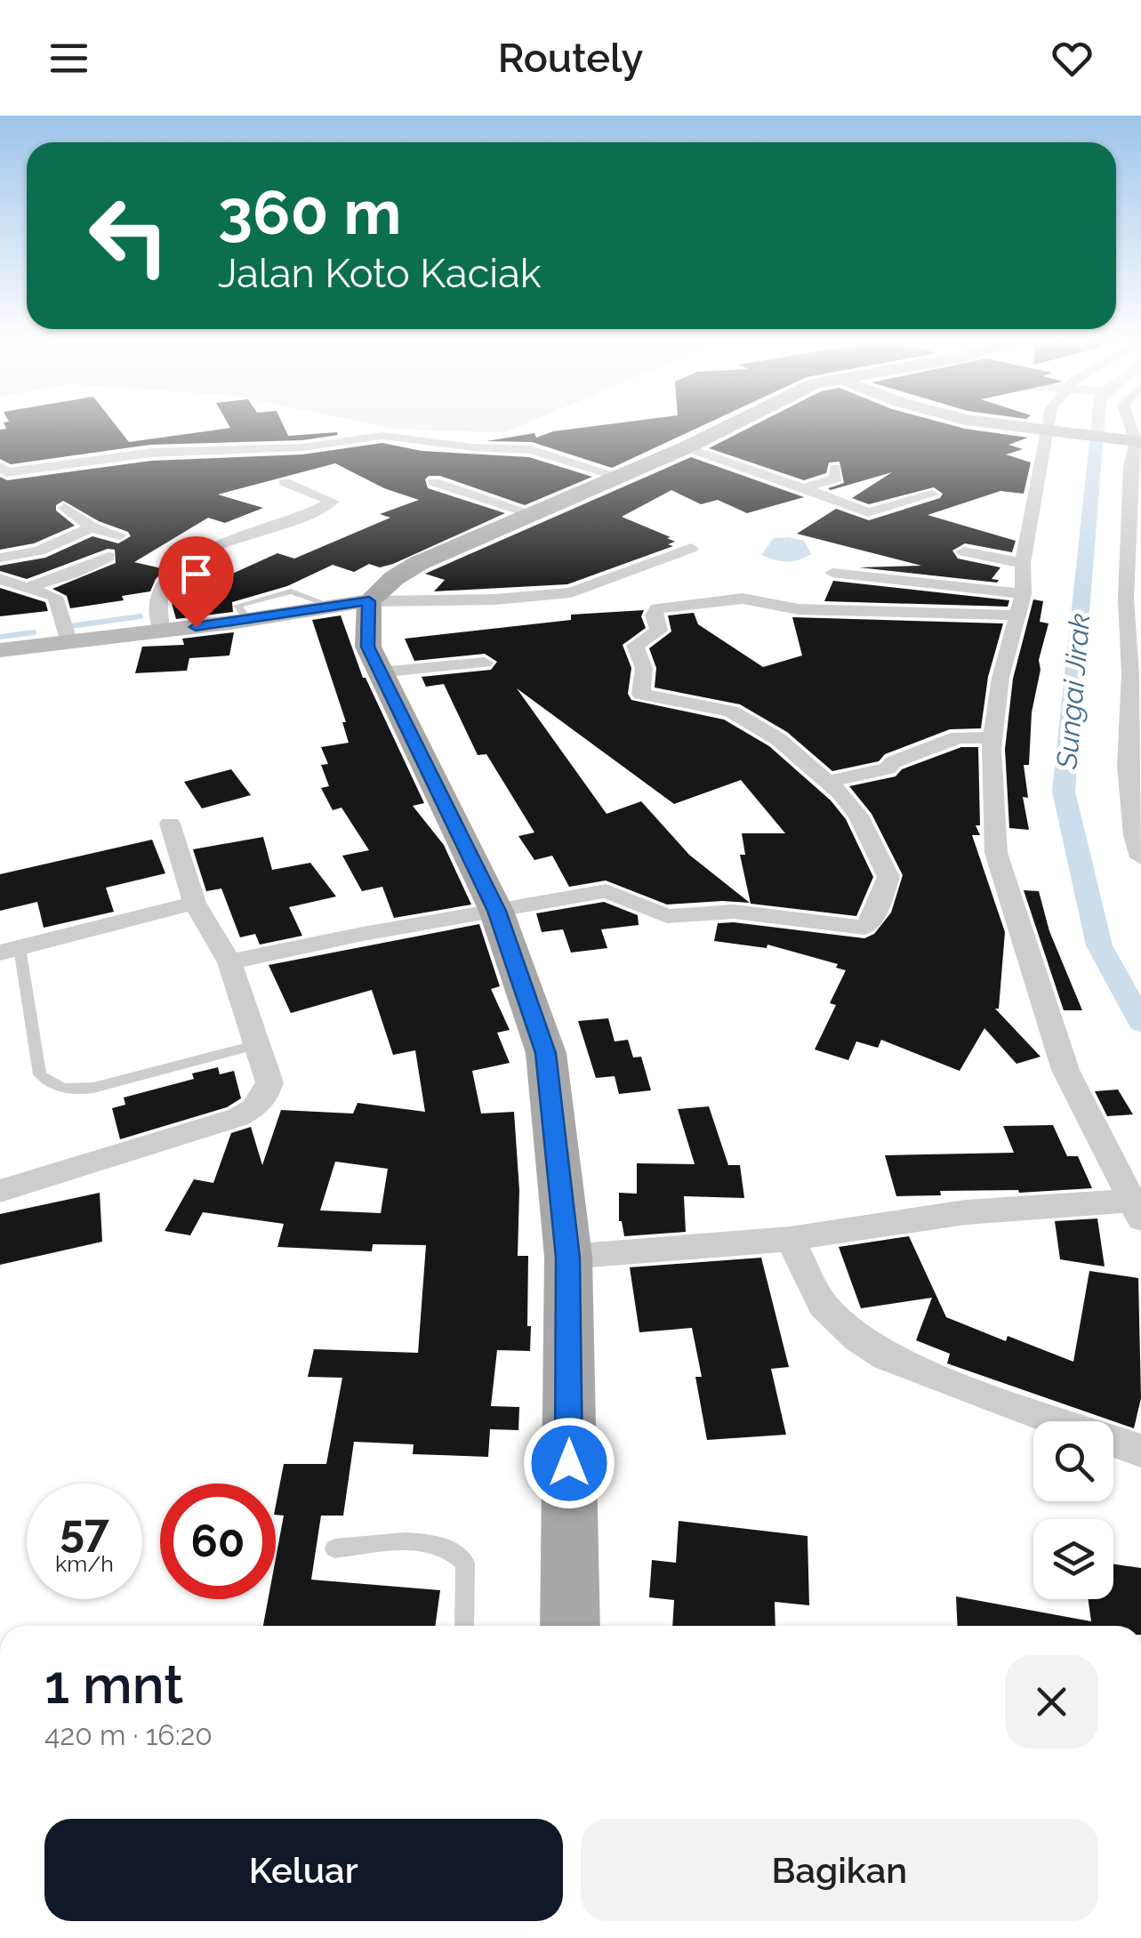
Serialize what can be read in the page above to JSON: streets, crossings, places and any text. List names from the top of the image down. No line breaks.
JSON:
{"water":["Sungai Jirak"],"page":{"header":"Routely","turn":["360 m","Jalan Koto Kaciak"],"speed":"57 km/h","limit":"60","heading":["1 mnt","420 m · 16:20"],"buttons":["Keluar","Bagikan"]}}
